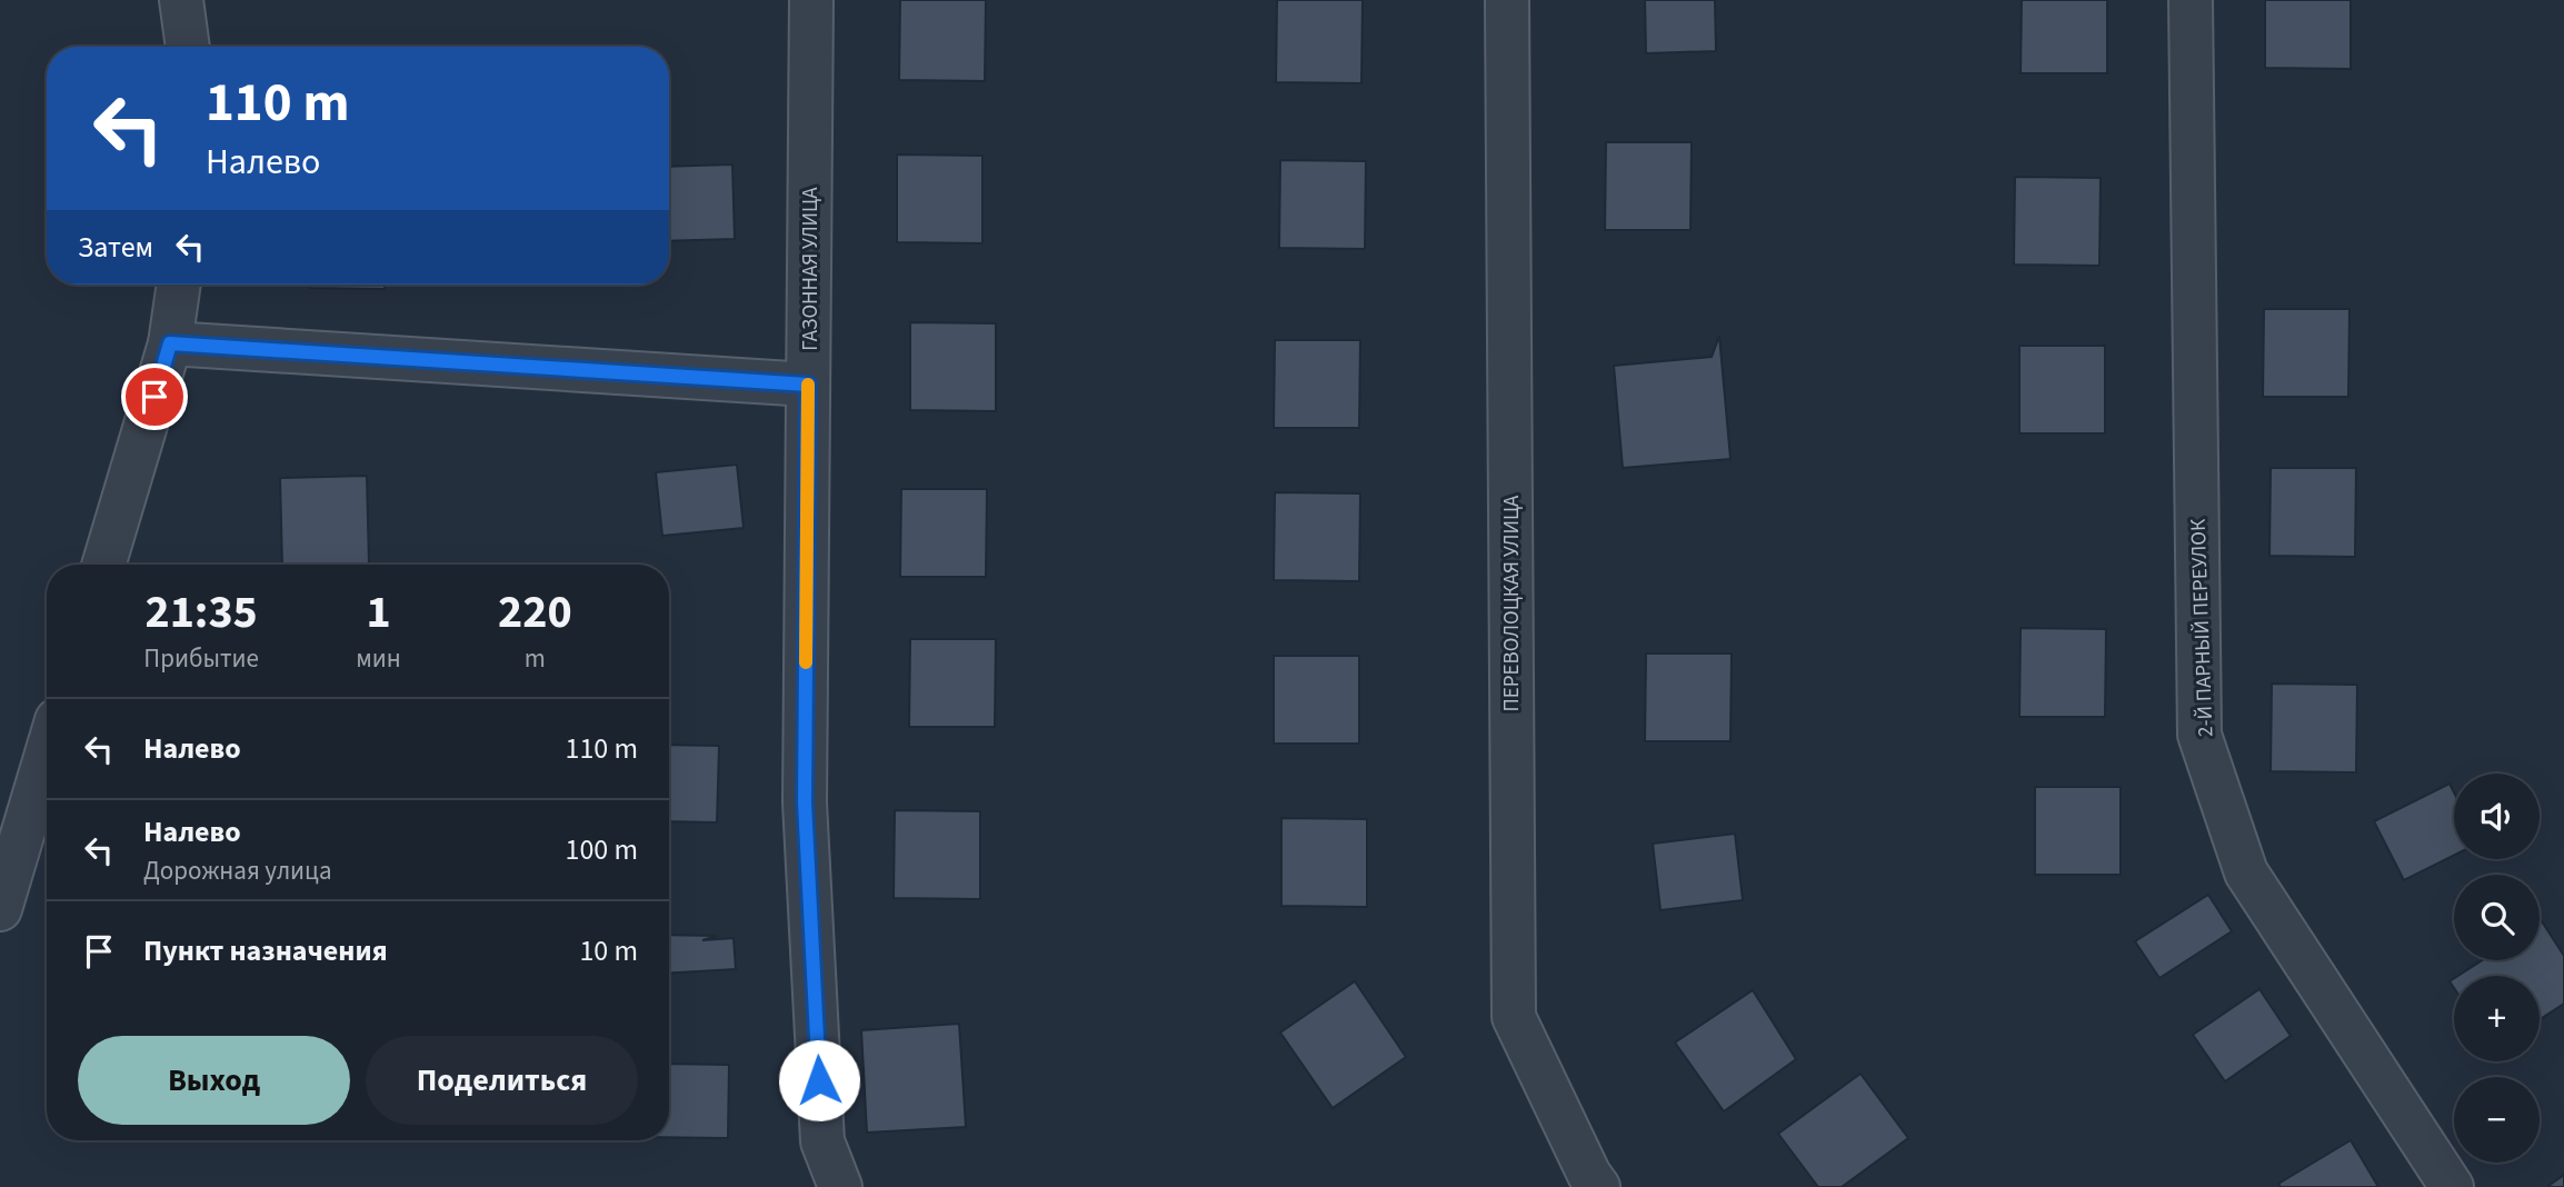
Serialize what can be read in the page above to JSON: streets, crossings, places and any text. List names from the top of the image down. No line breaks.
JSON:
{"streets":{"street":["ГАЗОННАЯ УЛИЦА","ПЕРЕВОЛОЦКАЯ УЛИЦА","2-Й ПАРНЫЙ ПЕРЕУЛОК"]},"page":{"turn":["110 m","Налево"],"then":"Затем","eta":["21:35","Прибытие","1","мин","220","m"],"list":[{"name":"Налево","value":"110 m"},{"name":"Налево","note":"Дорожная улица","value":"100 m"},{"name":"Пункт назначения","value":"10 m"}],"map_buttons":["+","−"],"buttons":["Выход","Поделиться"]}}
